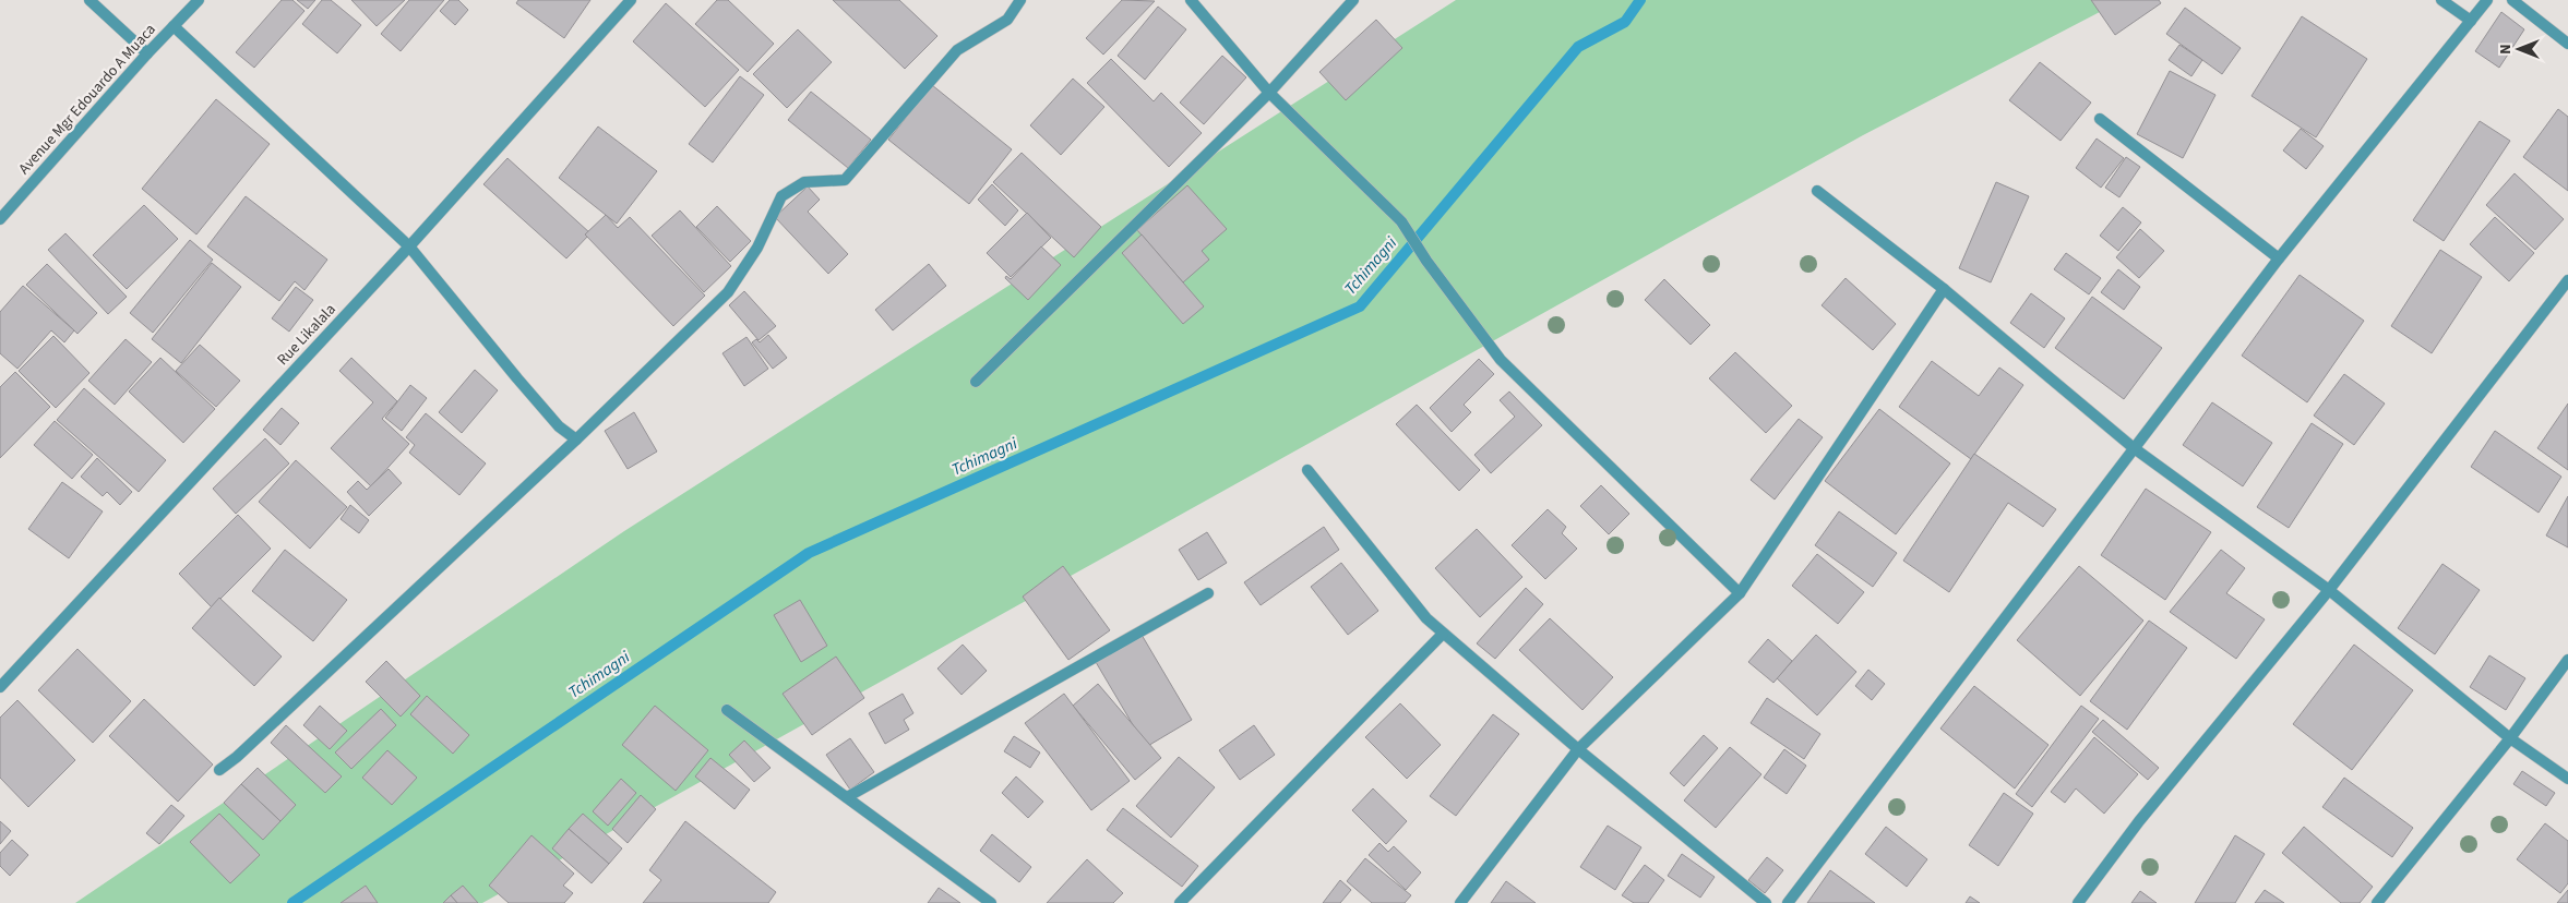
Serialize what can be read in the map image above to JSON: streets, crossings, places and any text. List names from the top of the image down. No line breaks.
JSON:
{"streets":{"street":["Avenue Mgr Edouardo A Muaca","Rue Likalala"]},"water":["Tchimagni"],"north":"left"}
